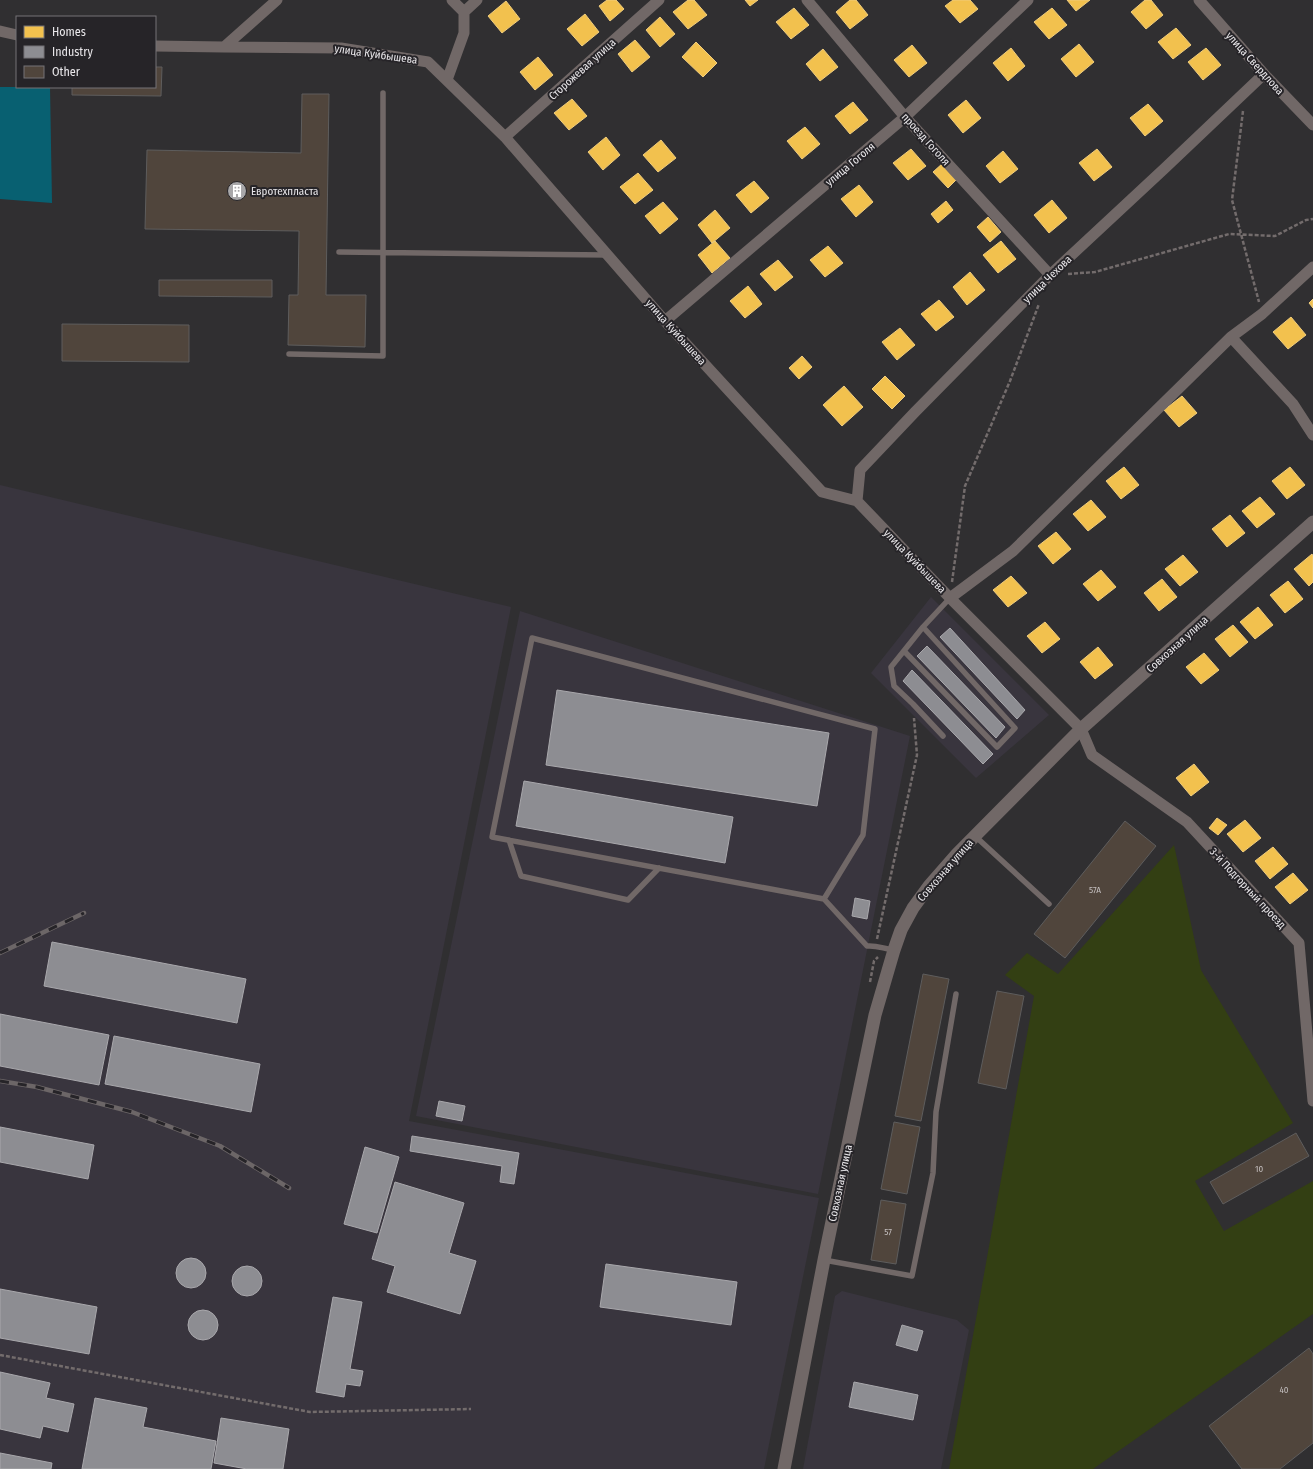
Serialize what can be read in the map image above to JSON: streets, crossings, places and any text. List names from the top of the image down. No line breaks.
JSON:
{"streets":{"street":["улица Куйбышева","улица Свердлова","Сторожевая улица","проезд Гоголя","улица Гоголя","улица Чехова","Совхозная улица","3-й Подгорный проезд"]},"crossings":[["улица Куйбышева","Сторожевая улица"],["улица Куйбышева","улица Гоголя"],["улица Куйбышева","улица Чехова"],["улица Куйбышева","Совхозная улица"],["улица Куйбышева","3-й Подгорный проезд"],["улица Свердлова","улица Чехова"],["проезд Гоголя","улица Гоголя"],["проезд Гоголя","улица Чехова"],["Совхозная улица","3-й Подгорный проезд"]],"places":{"building":["Евротехпласта"]},"house_numbers":["57А","10","57","40"],"legend":["Homes","Industry","Other"]}
